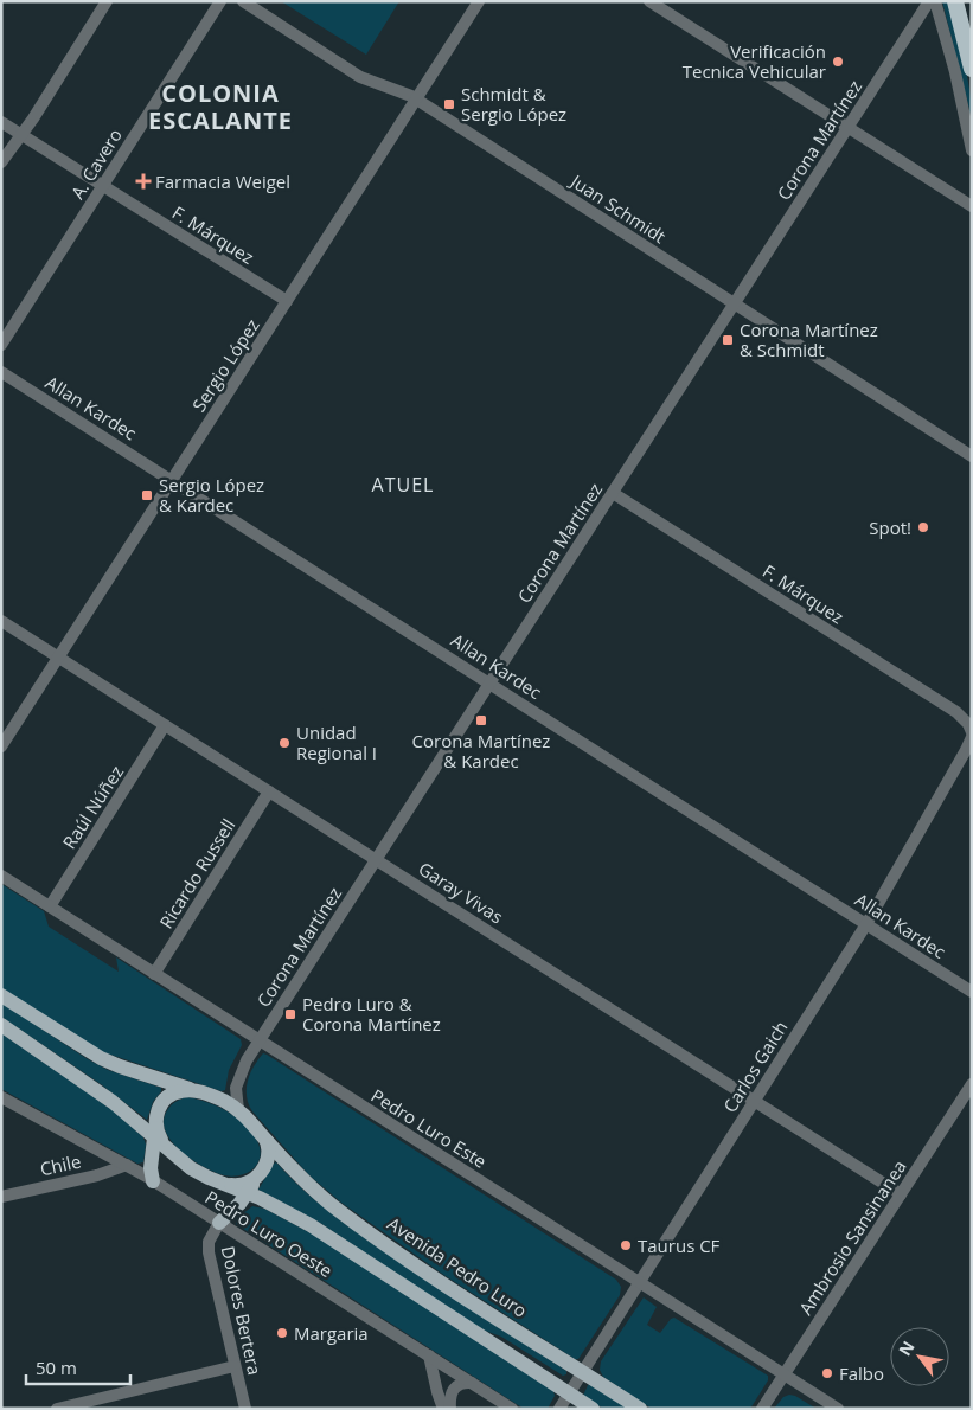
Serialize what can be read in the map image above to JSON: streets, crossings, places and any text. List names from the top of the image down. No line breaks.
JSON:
{"streets":{"main road":["Avenida Pedro Luro"],"street":["Corona Martínez","A. Cavero","Juan Schmidt","F. Márquez","Sergio López","Allan Kardec","Raúl Núñez","Ricardo Russell","Garay Vivas","Carlos Gaich","Pedro Luro Este","Chile","Pedro Luro Oeste","Ambrosio Sansinanea","Dolores Bertera"]},"crossings":[["Corona Martínez","Juan Schmidt"],["Corona Martínez","F. Márquez"],["Corona Martínez","Allan Kardec"],["Corona Martínez","Garay Vivas"],["Corona Martínez","Pedro Luro Este"],["Corona Martínez","Avenida Pedro Luro"],["A. Cavero","F. Márquez"],["Juan Schmidt","Sergio López"],["F. Márquez","Sergio López"],["F. Márquez","Carlos Gaich"],["Sergio López","Allan Kardec"],["Sergio López","Garay Vivas"],["Allan Kardec","Carlos Gaich"],["Raúl Núñez","Garay Vivas"],["Raúl Núñez","Pedro Luro Este"],["Ricardo Russell","Garay Vivas"],["Ricardo Russell","Pedro Luro Este"],["Garay Vivas","Carlos Gaich"],["Garay Vivas","Ambrosio Sansinanea"],["Carlos Gaich","Pedro Luro Este"],["Carlos Gaich","Avenida Pedro Luro"],["Pedro Luro Este","Ambrosio Sansinanea"],["Chile","Pedro Luro Oeste"],["Pedro Luro Oeste","Dolores Bertera"]],"districts":["COLONIA ESCALANTE","ATUEL"],"places":{"other":["Verificación Tecnica Vehicular","Spot!","Unidad Regional I","Taurus CF","Margaria","Falbo"],"transit":["Schmidt & Sergio López","Corona Martínez & Schmidt","Sergio López & Kardec","Corona Martínez & Kardec","Pedro Luro & Corona Martínez"],"health":["Farmacia Weigel"]},"scale_bar":"50 m","north":"top left"}
